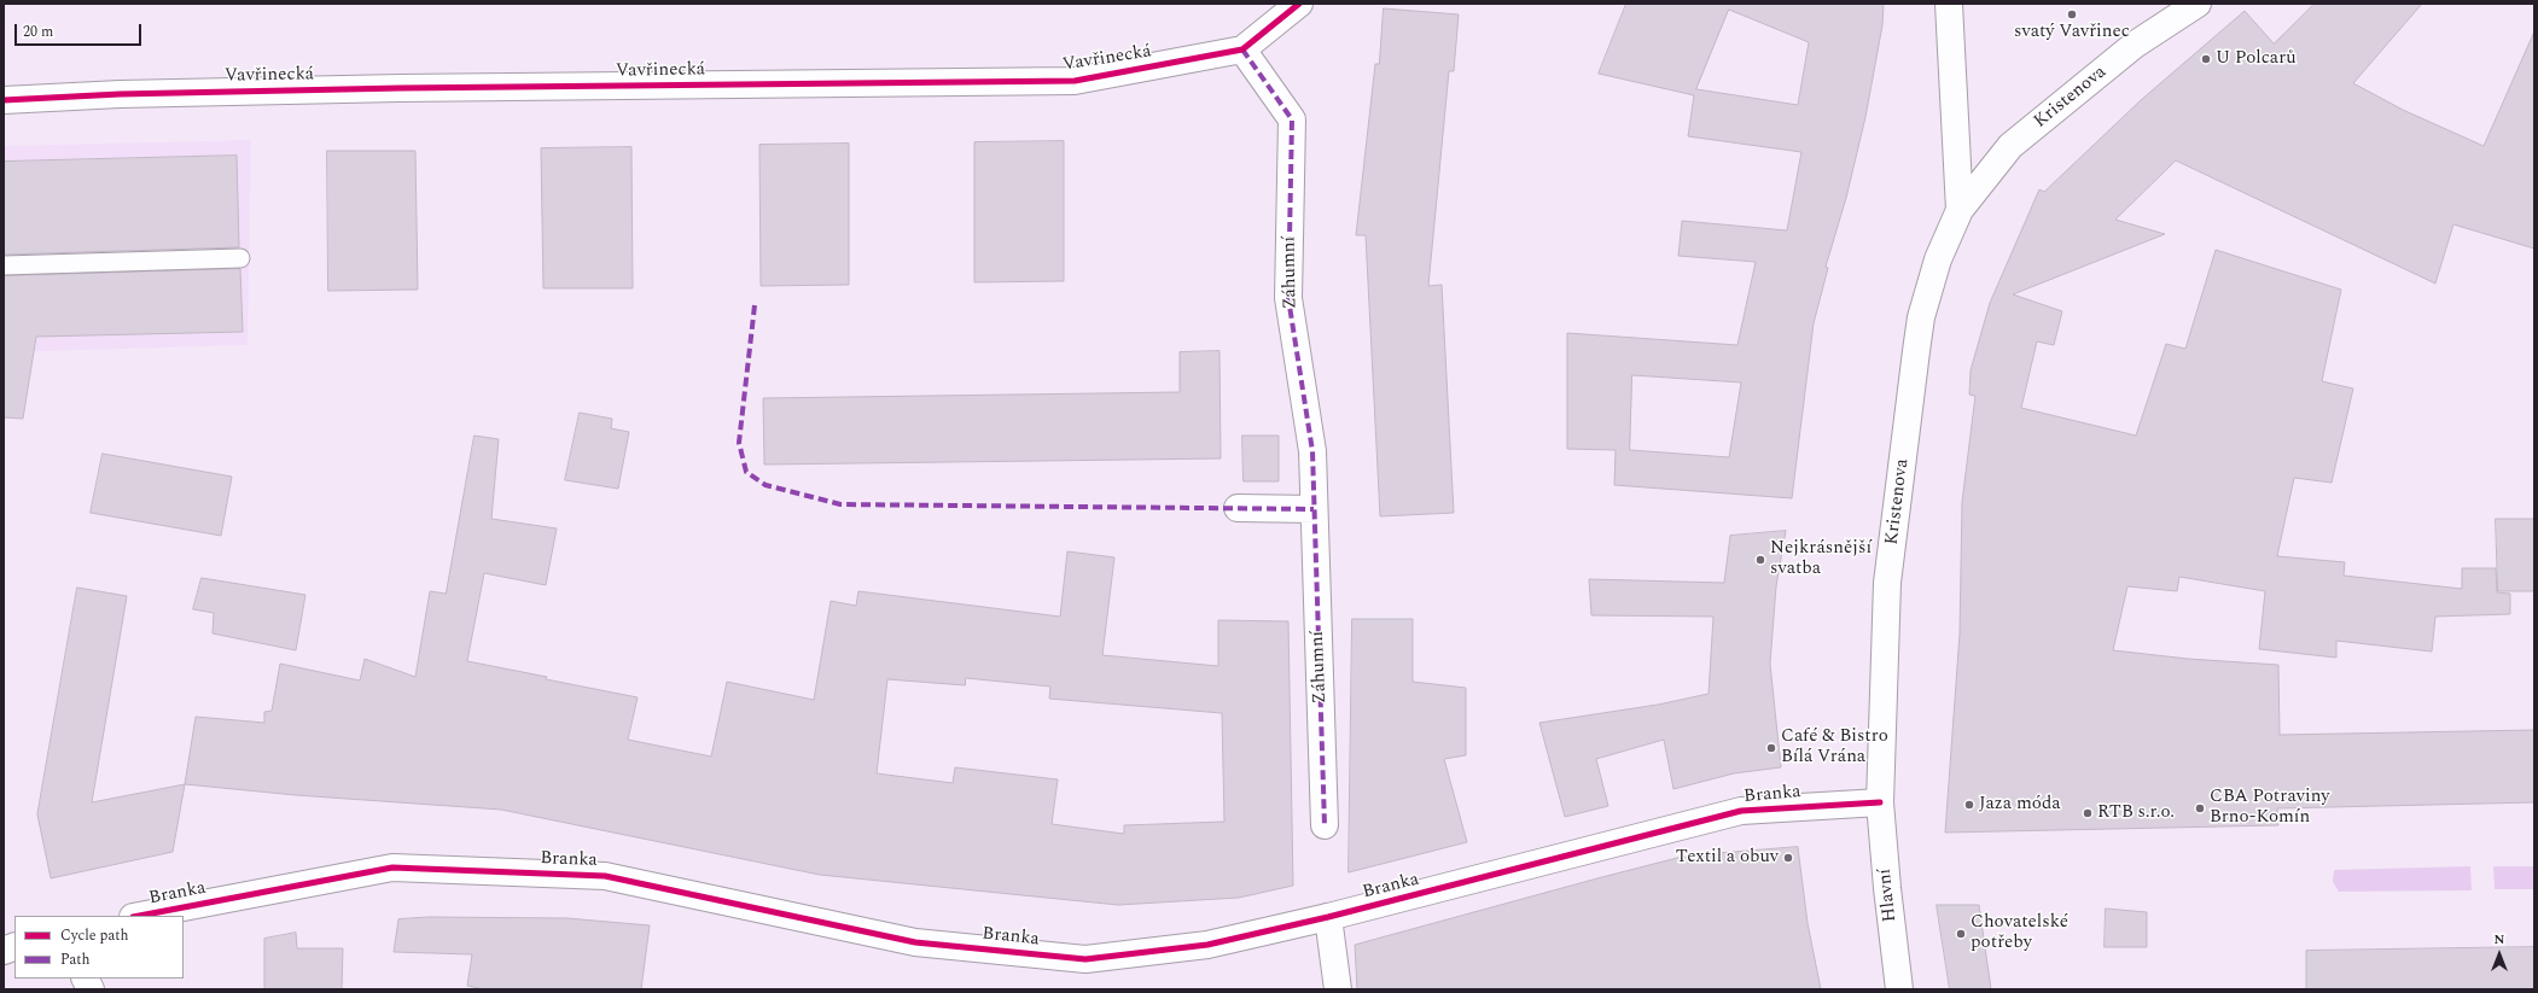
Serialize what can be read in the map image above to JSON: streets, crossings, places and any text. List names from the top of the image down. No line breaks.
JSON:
{"streets":{"street":["Vavřinecká","Kristenova","Záhumní","Branka","Hlavní"]},"crossings":[["Vavřinecká","Záhumní"],["Kristenova","Branka"],["Kristenova","Hlavní"],["Branka","Hlavní"]],"places":["svatý Vavřinec","U Polcarů","Nejkrásnější svatba","Café & Bistro Bílá Vrána","Jaza móda","CBA Potraviny Brno-Komín","RTB s.r.o.","Textil a obuv","Chovatelské potřeby"],"legend":["Cycle path","Path"],"scale_bar":"20 m","north":"top"}
